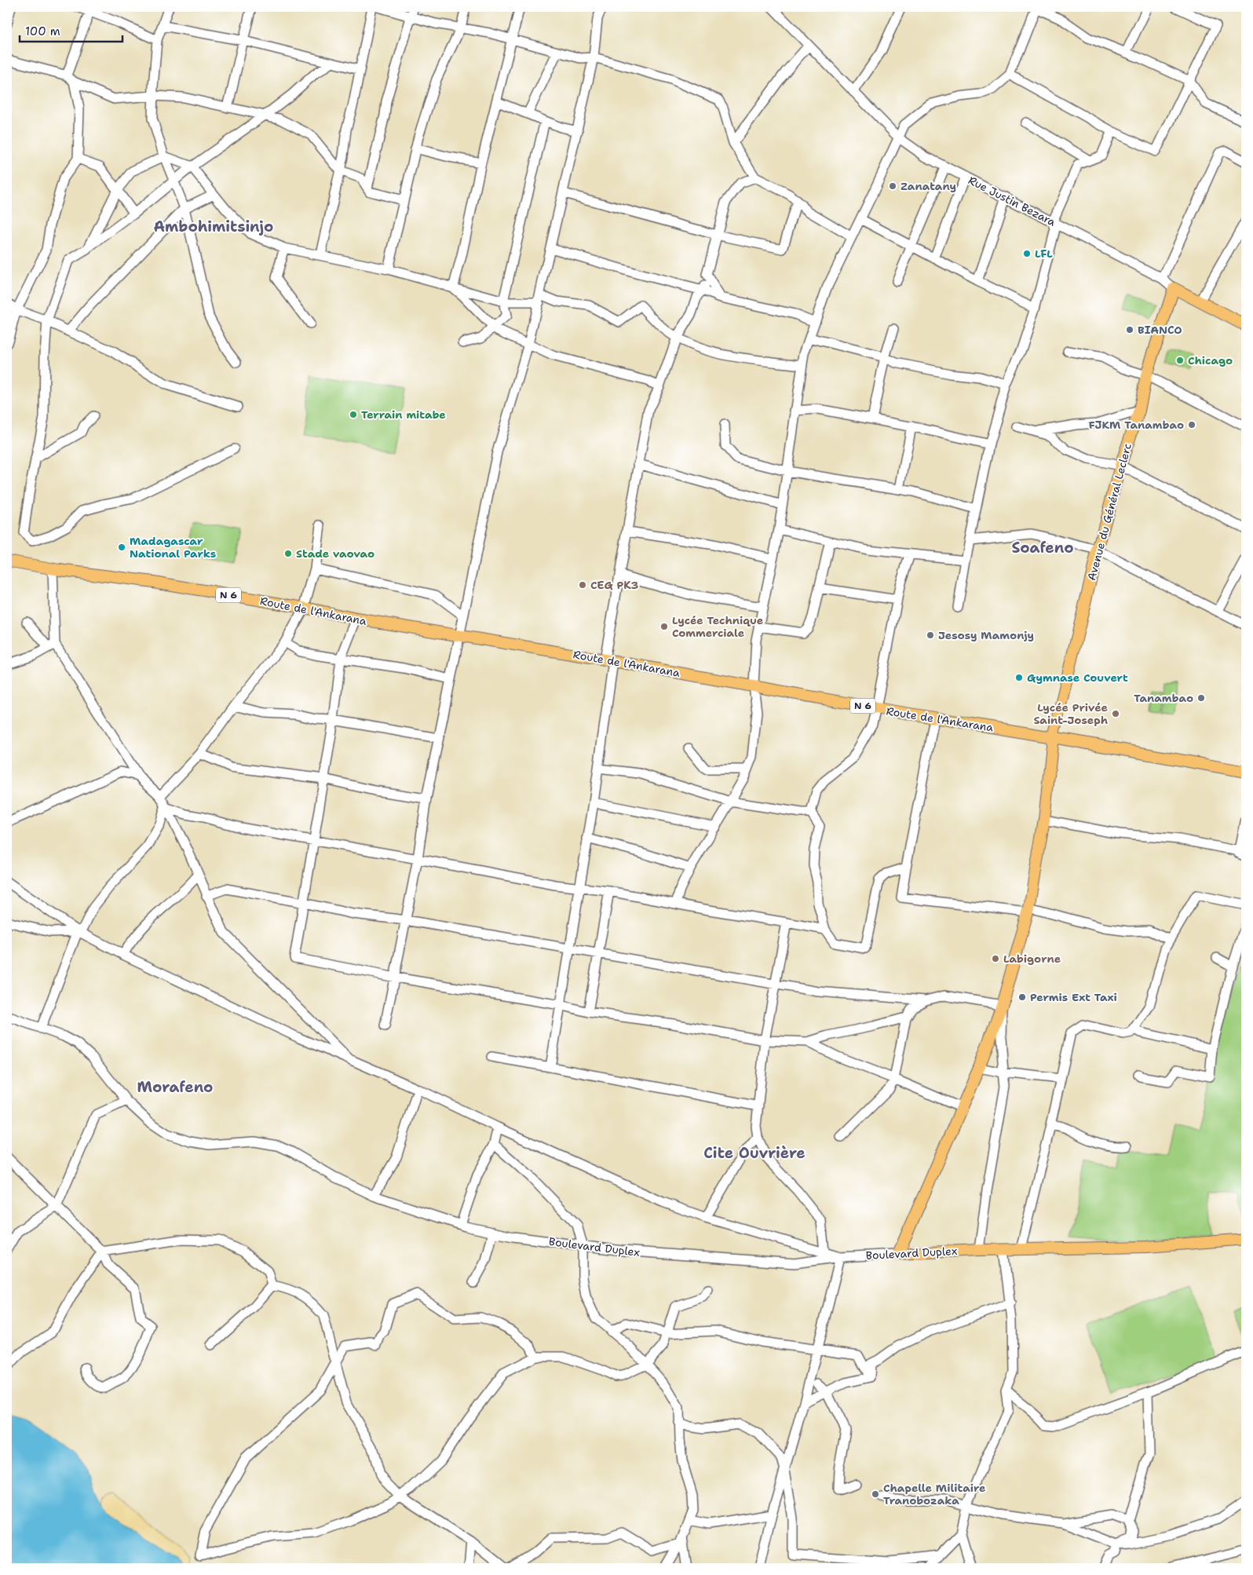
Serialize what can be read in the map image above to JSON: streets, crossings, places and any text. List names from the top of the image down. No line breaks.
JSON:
{"streets":{"main road":["Rue Justin Bezara","Avenue du Général Leclerc","N 6","Route de l'Ankarana","Boulevard Duplex"]},"crossings":[["Rue Justin Bezara","Avenue du Général Leclerc"],["Avenue du Général Leclerc","Route de l'Ankarana"],["Avenue du Général Leclerc","Boulevard Duplex"]],"districts":["Ambohimitsinjo","Soafeno","Morafeno","Cite Ouvrière"],"places":["Zanatany","LFL","BIANCO","Chicago","Terrain mitabe","FJKM Tanambao","Madagascar National Parks","Stade vaovao","CEG PK3","Lycée Technique Commerciale","Jesosy Mamonjy","Gymnase Couvert","Tanambao","Lycée Privée Saint-Joseph","Labigorne","Permis Ext Taxi","Chapelle Militaire Tranobozaka"],"scale_bar":"100 m"}
